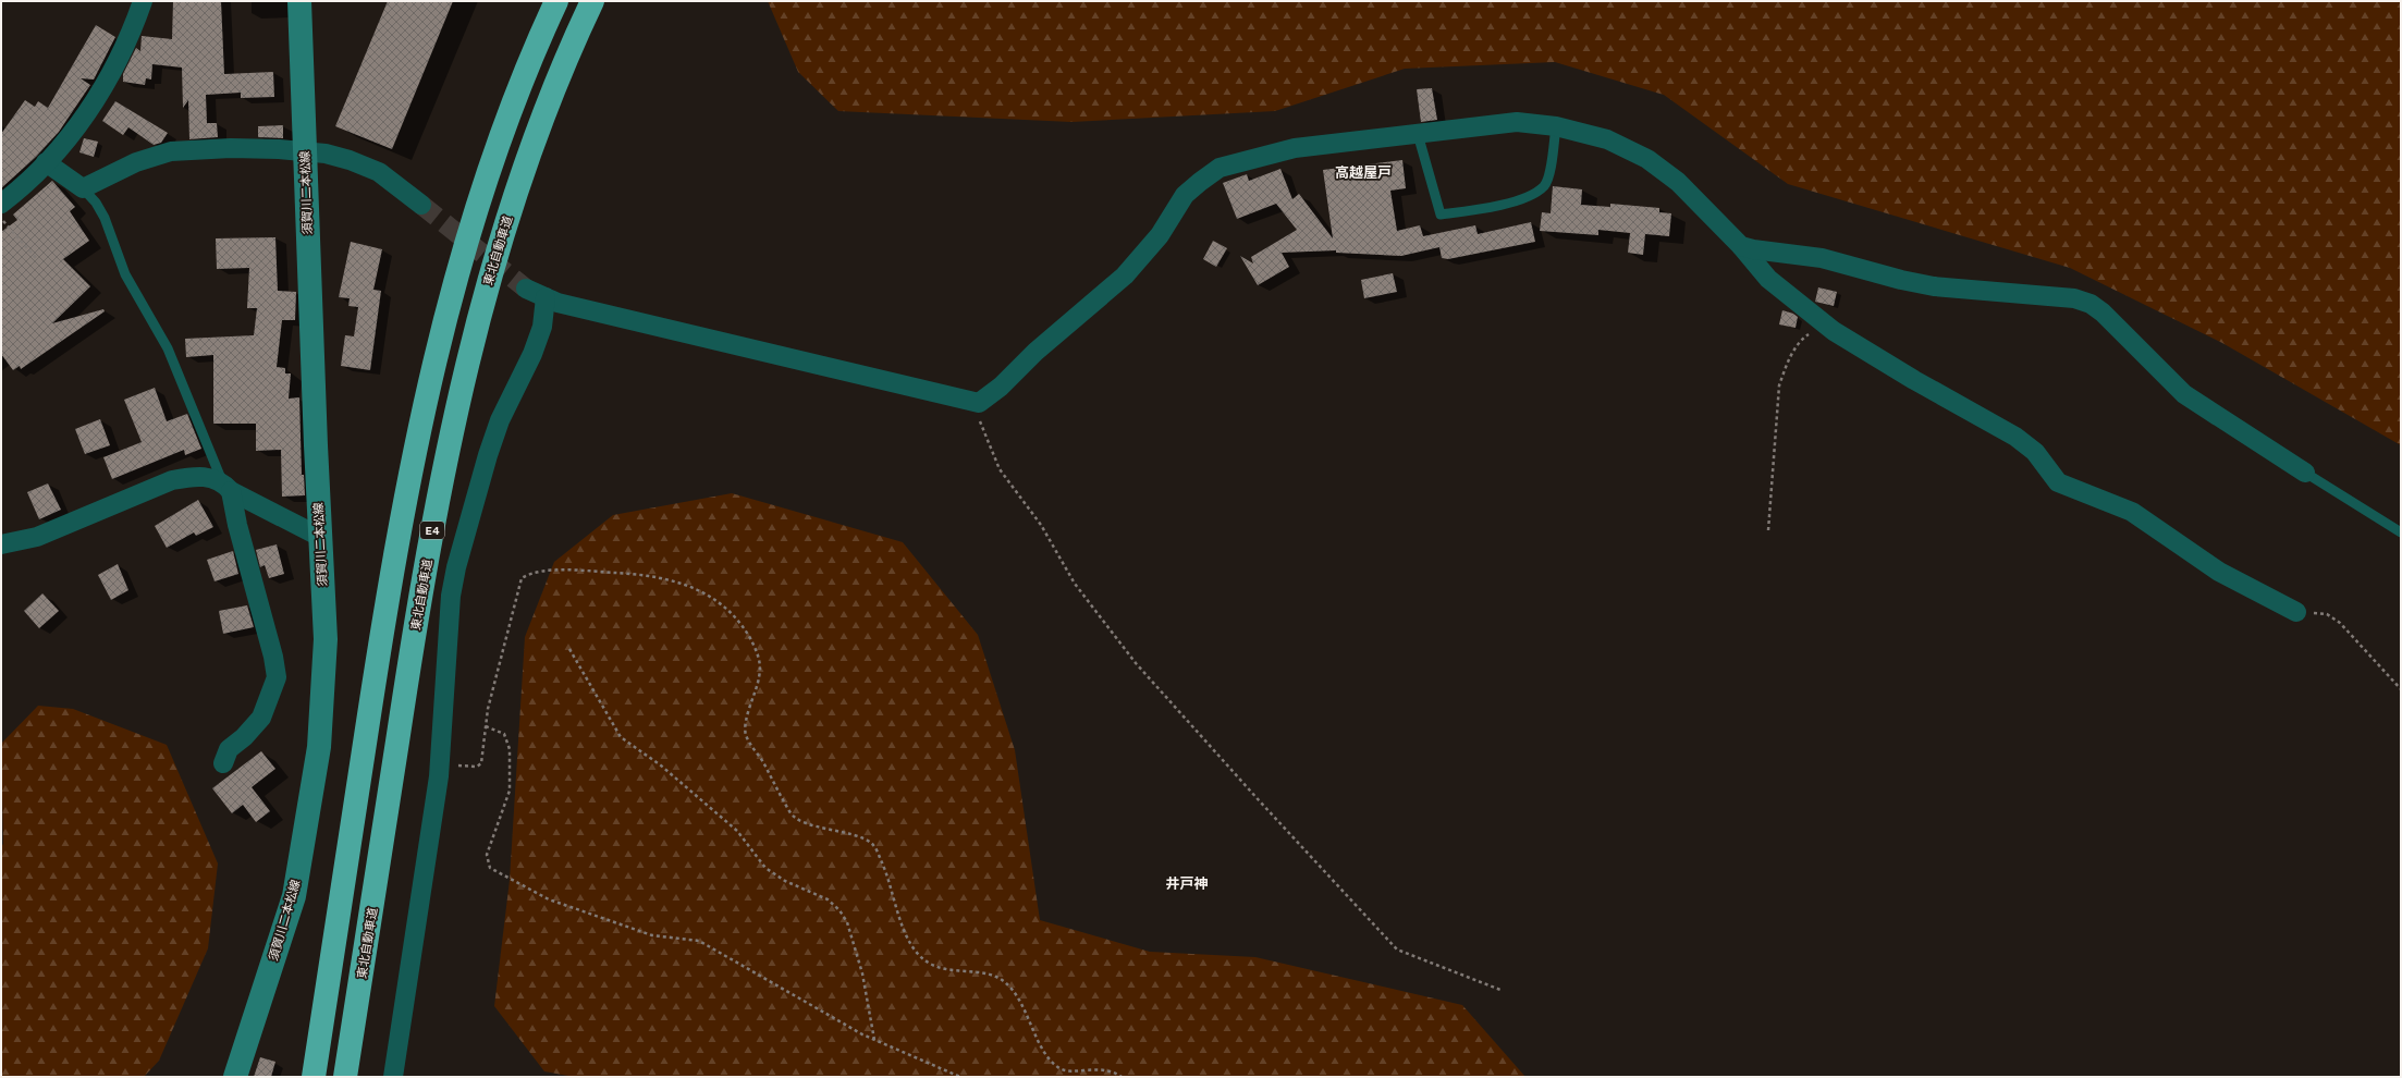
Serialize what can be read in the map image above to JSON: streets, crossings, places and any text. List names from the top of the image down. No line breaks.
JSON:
{"streets":{"highway":["東北自動車道","E4"],"main road":["須賀川二本松線"]},"districts":["高越屋戸","井戸神"]}
